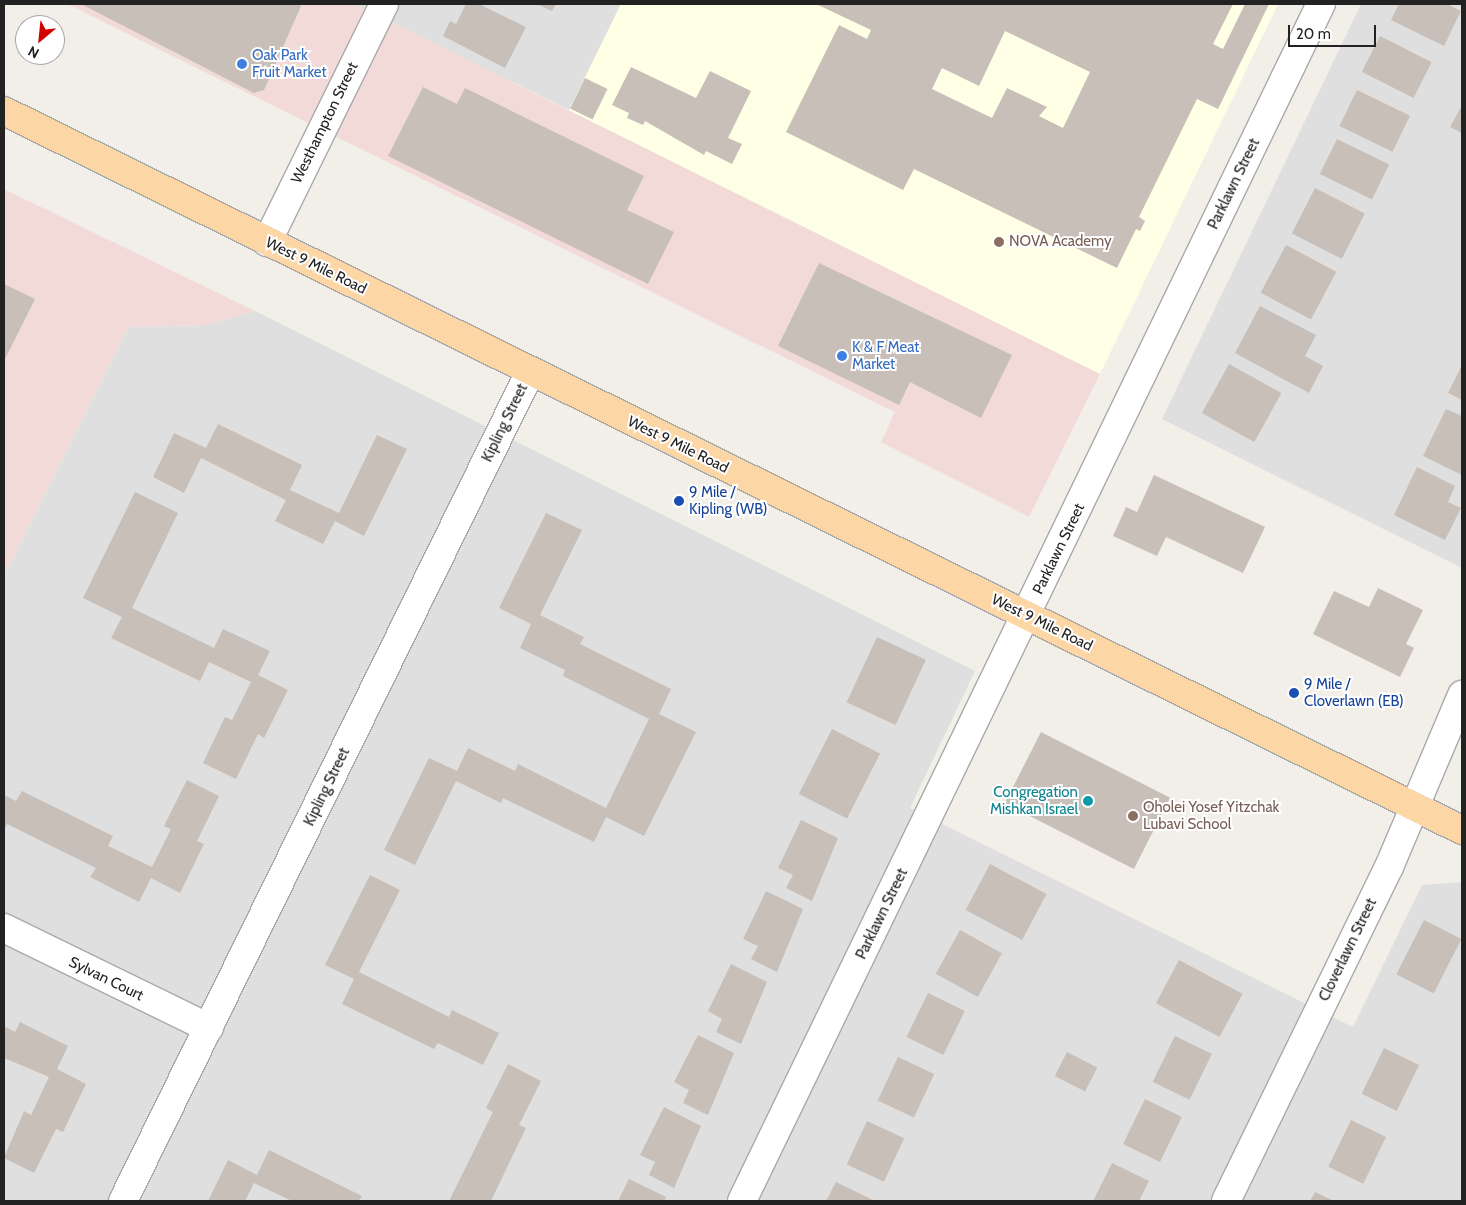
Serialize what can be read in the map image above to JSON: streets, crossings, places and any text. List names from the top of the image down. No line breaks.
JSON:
{"streets":{"main road":["West 9 Mile Road"],"street":["Westhampton Street","Parklawn Street","Kipling Street","Cloverlawn Street","Sylvan Court"]},"crossings":[["Westhampton Street","West 9 Mile Road"],["Parklawn Street","West 9 Mile Road"],["West 9 Mile Road","Kipling Street"],["West 9 Mile Road","Cloverlawn Street"],["Kipling Street","Sylvan Court"]],"places":["Oak Park Fruit Market","NOVA Academy","K & F Meat Market","9 Mile / Kipling (WB)","9 Mile / Cloverlawn (EB)","Congregation Mishkan Israel","Oholei Yosef Yitzchak Lubavi School"],"scale_bar":"20 m","north":"bottom left"}
